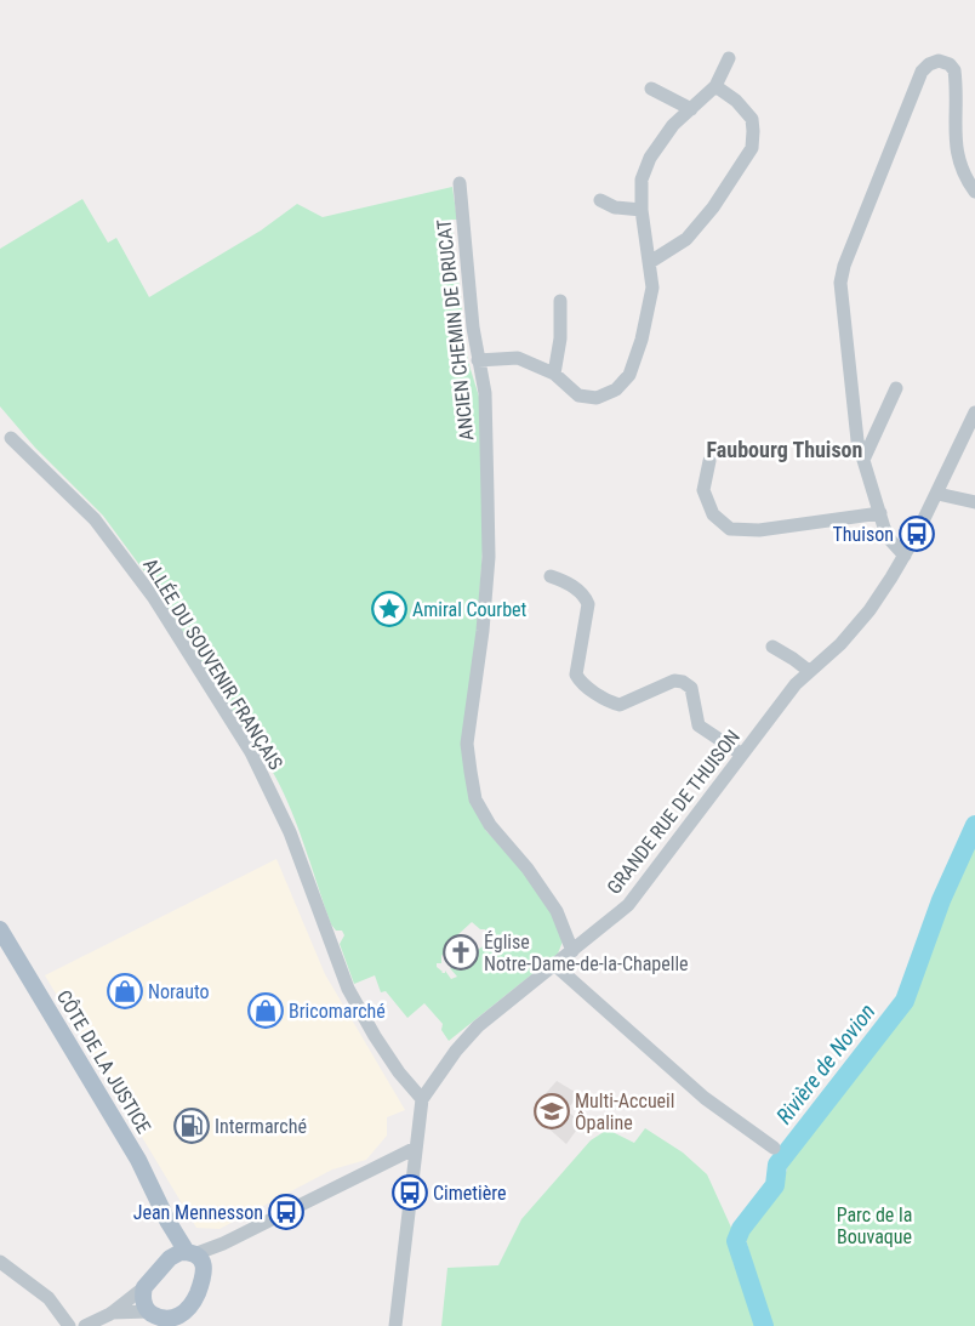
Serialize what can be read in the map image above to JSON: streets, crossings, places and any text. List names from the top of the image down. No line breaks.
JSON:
{"streets":{"main road":["CÔTE DE LA JUSTICE"],"street":["ANCIEN CHEMIN DE DRUCAT","ALLÉE DU SOUVENIR FRANÇAIS","GRANDE RUE DE THUISON"]},"crossings":[["ANCIEN CHEMIN DE DRUCAT","GRANDE RUE DE THUISON"],["ALLÉE DU SOUVENIR FRANÇAIS","GRANDE RUE DE THUISON"]],"districts":["Faubourg Thuison"],"water":["Rivière de Novion"],"parks":["Parc de la Bouvaque"],"places":{"bus stop":["Thuison","Cimetière","Jean Mennesson"],"place":["Amiral Courbet"],"church":["Église Notre-Dame-de-la-Chapelle"],"shop":["Norauto","Bricomarché"],"school or university":["Multi-Accueil Ôpaline"],"fuel station":["Intermarché"]}}
